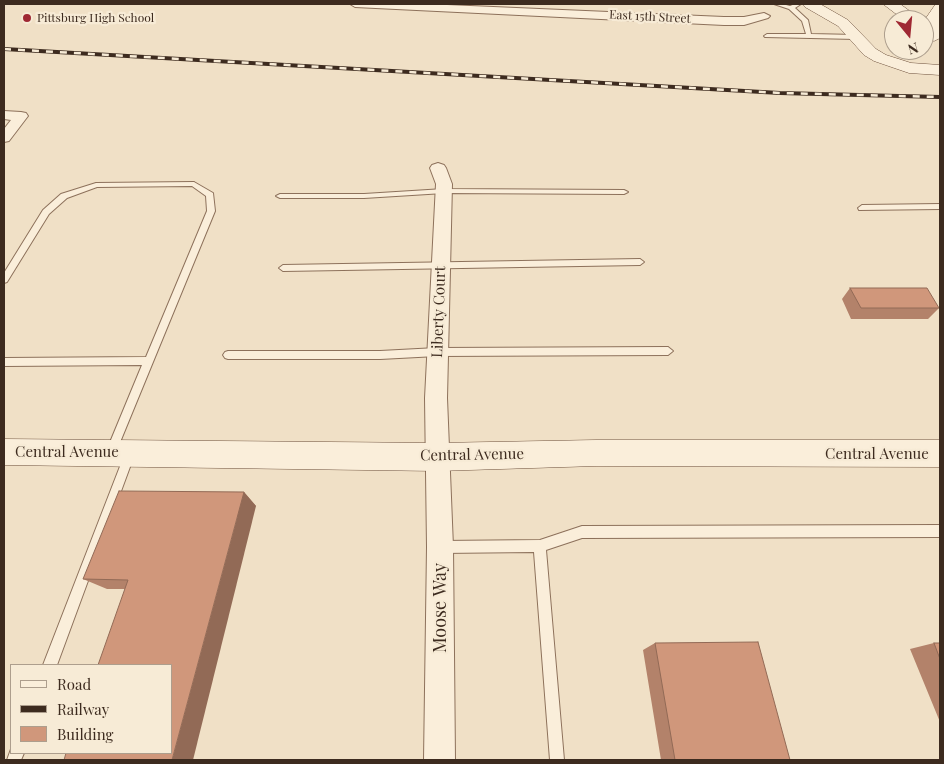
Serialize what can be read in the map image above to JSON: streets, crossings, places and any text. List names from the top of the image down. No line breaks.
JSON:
{"streets":{"street":["East 15th Street","Liberty Court","Central Avenue","Moose Way"]},"crossings":[["Liberty Court","Central Avenue"],["Liberty Court","Moose Way"],["Central Avenue","Moose Way"]],"places":["Pittsburg High School"],"legend":["Road","Railway","Building"],"north":"bottom"}
